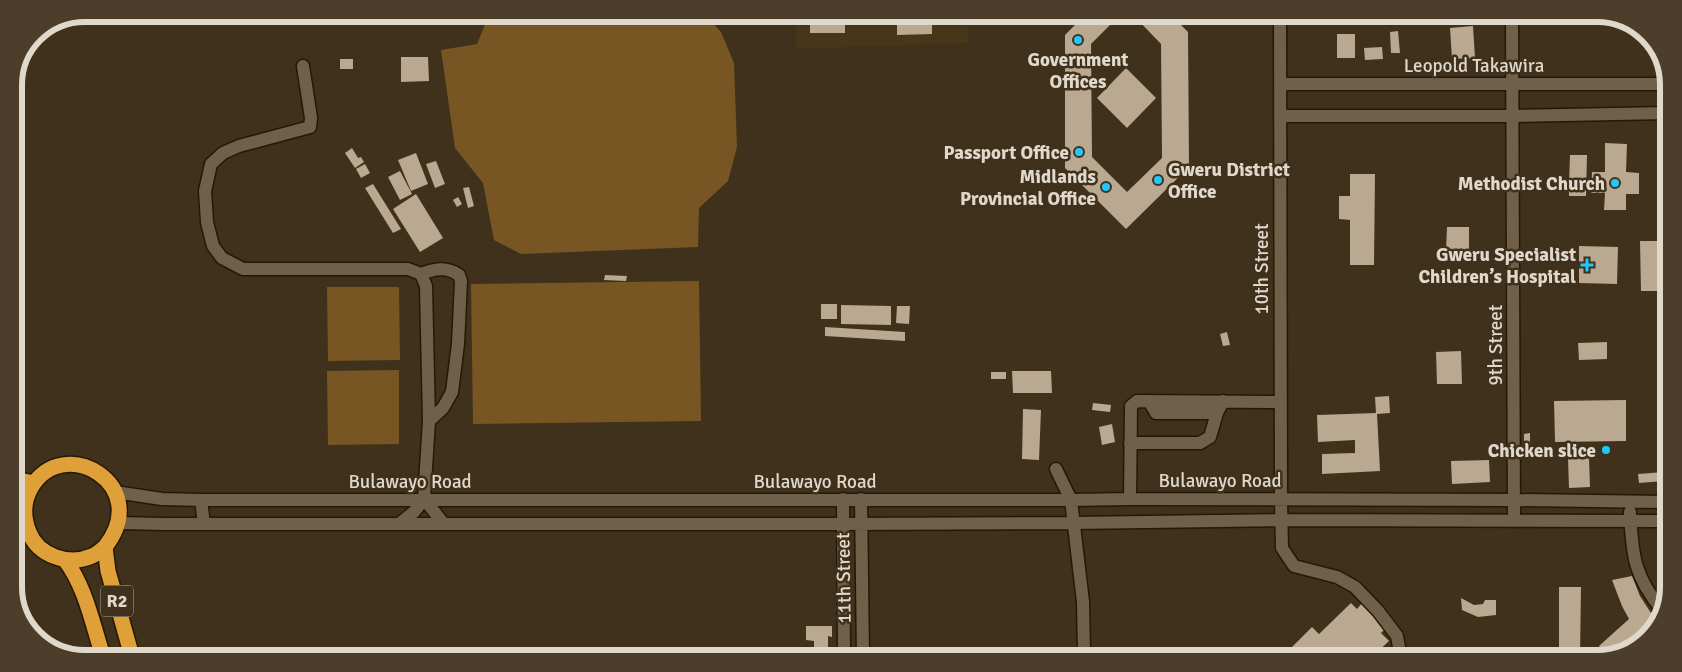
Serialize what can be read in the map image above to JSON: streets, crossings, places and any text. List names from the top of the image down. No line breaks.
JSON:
{"streets":{"highway":["R2"],"street":["Leopold Takawira","10th Street","9th Street","Bulawayo Road","11th Street"]},"crossings":[["Leopold Takawira","10th Street"],["Leopold Takawira","9th Street"],["10th Street","Bulawayo Road"],["9th Street","Bulawayo Road"],["Bulawayo Road","11th Street"]],"places":{"other":["Government Offices","Passport Office","Gweru District Office","Methodist Church","Midlands Provincial Office","Chicken slice"],"health":["Gweru Specialist Children’s Hospital"]}}
